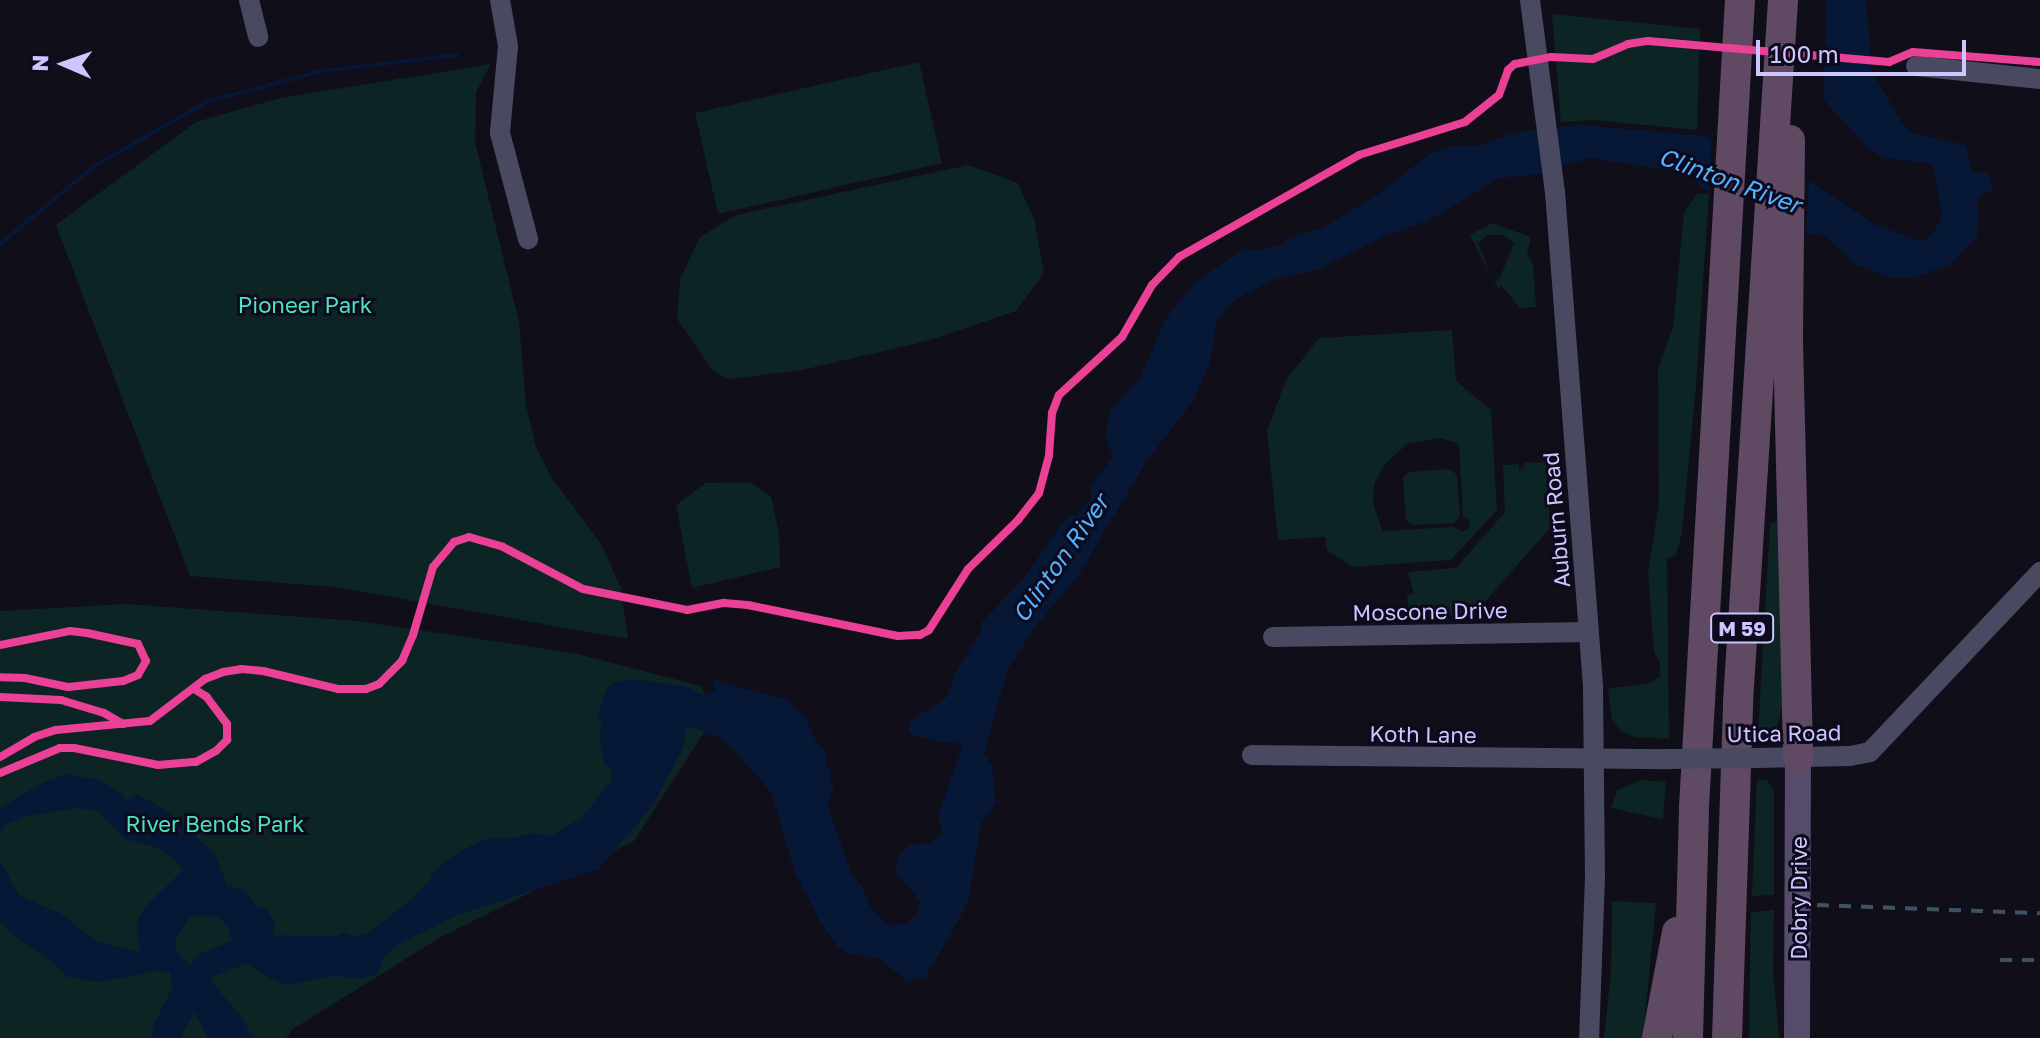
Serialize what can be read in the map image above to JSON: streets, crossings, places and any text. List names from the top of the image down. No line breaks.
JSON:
{"streets":{"highway":["M 59"],"main road":["Dobry Drive"],"street":["Auburn Road","Moscone Drive","Utica Road","Koth Lane"]},"crossings":[["Auburn Road","Moscone Drive"],["Auburn Road","Utica Road"],["Auburn Road","Koth Lane"],["Utica Road","Koth Lane"],["Utica Road","Dobry Drive"]],"water":["Clinton River"],"parks":["Pioneer Park","River Bends Park"],"scale_bar":"100 m","north":"left"}
